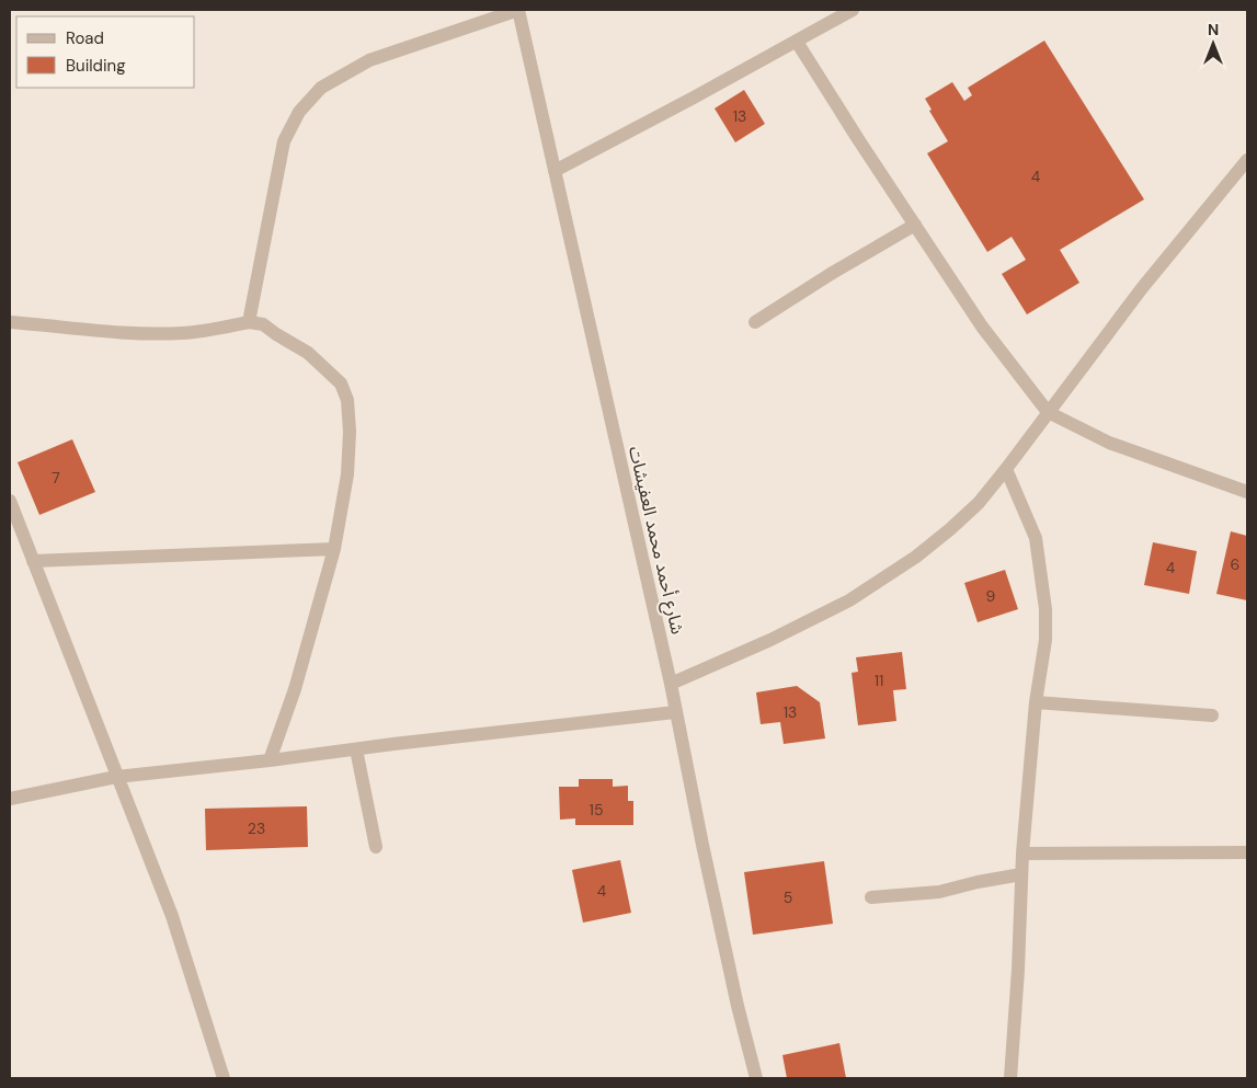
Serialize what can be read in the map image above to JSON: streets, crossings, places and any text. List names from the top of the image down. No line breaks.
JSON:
{"streets":{"street":["شارع أحمد محمد العفيشات"]},"house_numbers":["13","4","7","6","4","9","11","13","15","23","4","5"],"legend":["Road","Building"],"north":"top"}
